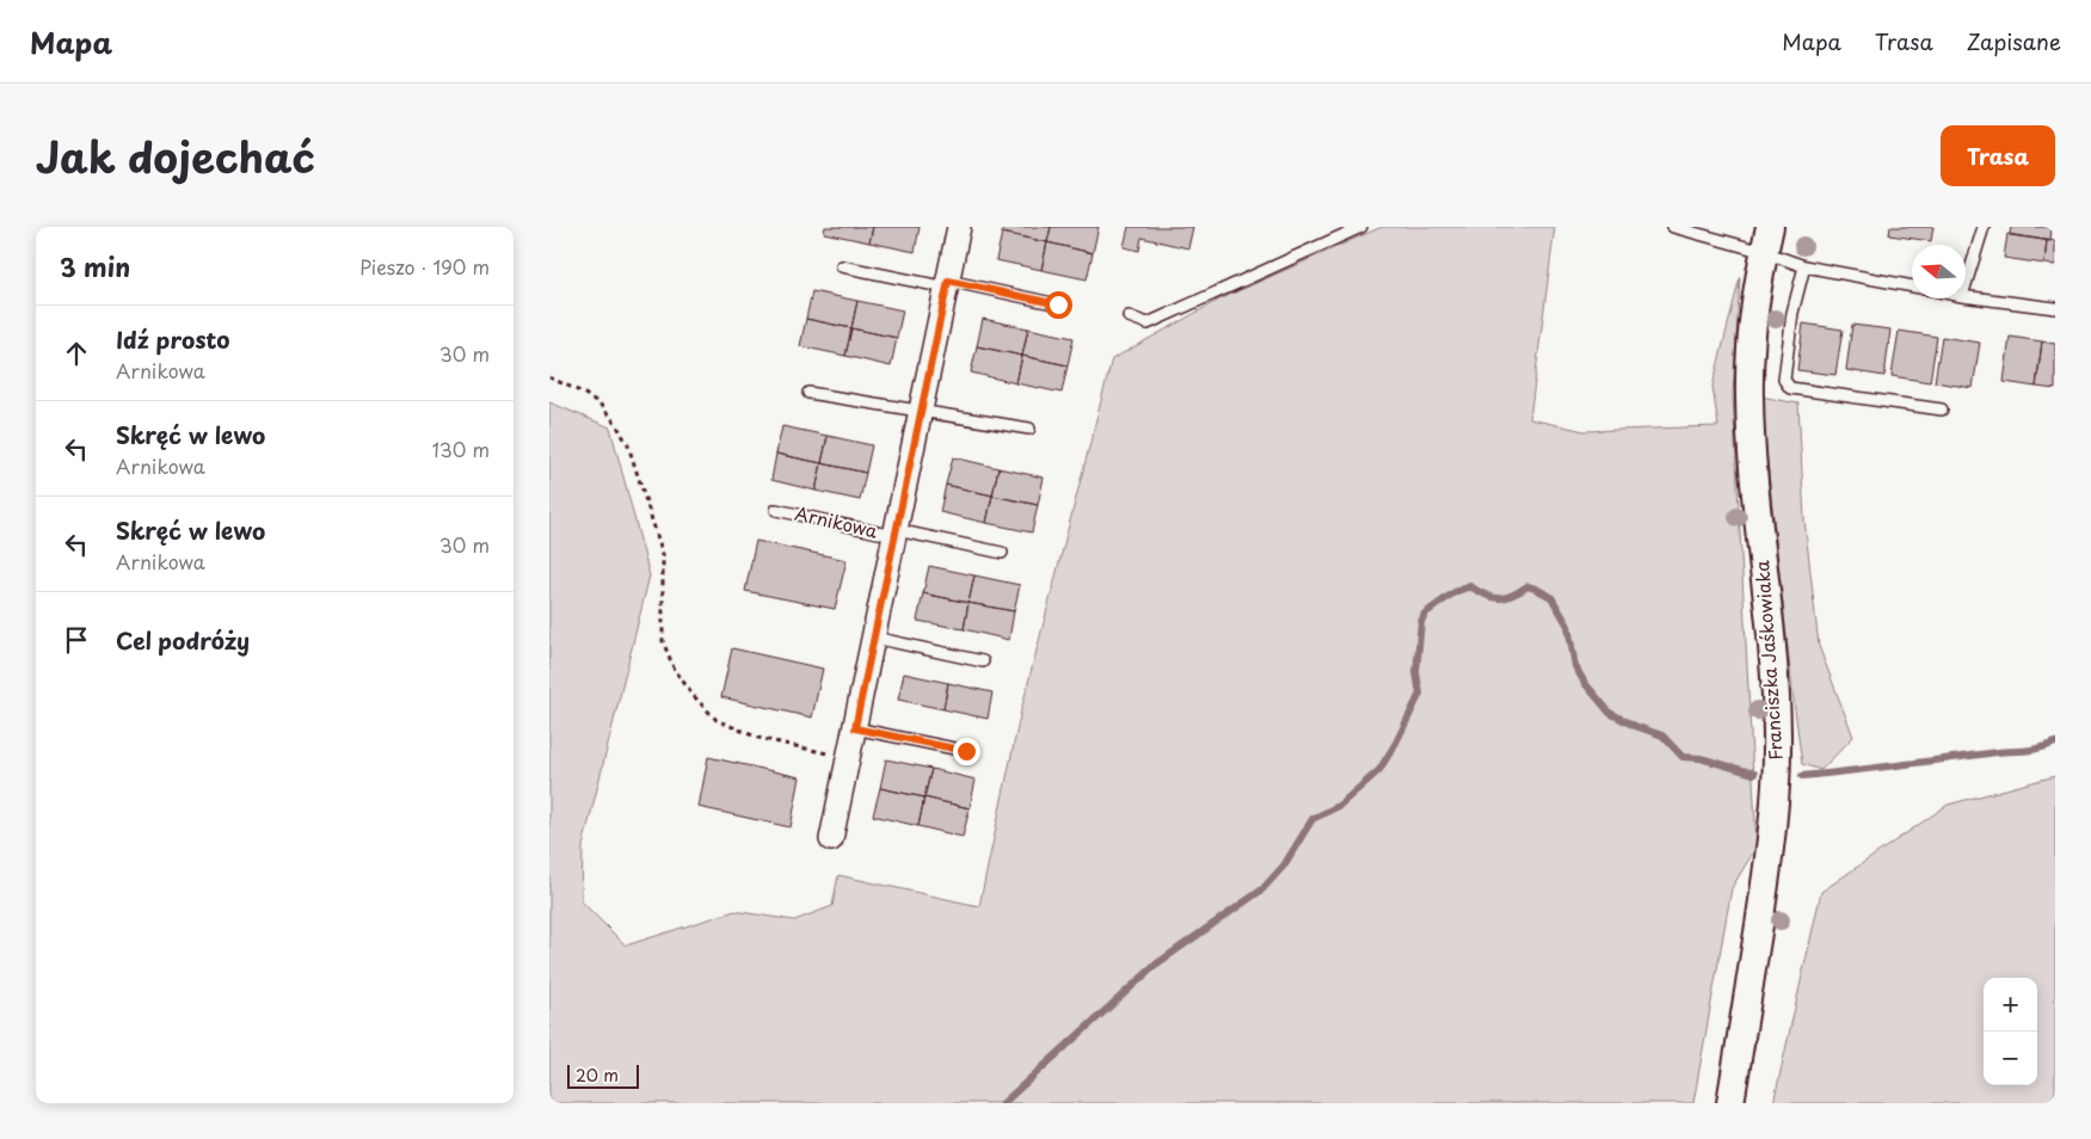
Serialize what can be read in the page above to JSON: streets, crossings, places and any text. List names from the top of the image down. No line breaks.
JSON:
{"streets":{"street":["Arnikowa","Franciszka Jaśkowiaka"]},"scale_bar":"20 m","north":"left","page":{"header":"Mapa","nav":["Mapa","Trasa","Zapisane"],"title":"Jak dojechać","buttons":"Trasa","heading":["3 min","Pieszo · 190 m"],"list":[["Idź prosto","Arnikowa","30 m"],["Skręć w lewo","Arnikowa","130 m"],["Skręć w lewo","Arnikowa","30 m"],"Cel podróży"],"map_buttons":["+","−"],"scale":"20 m"}}
